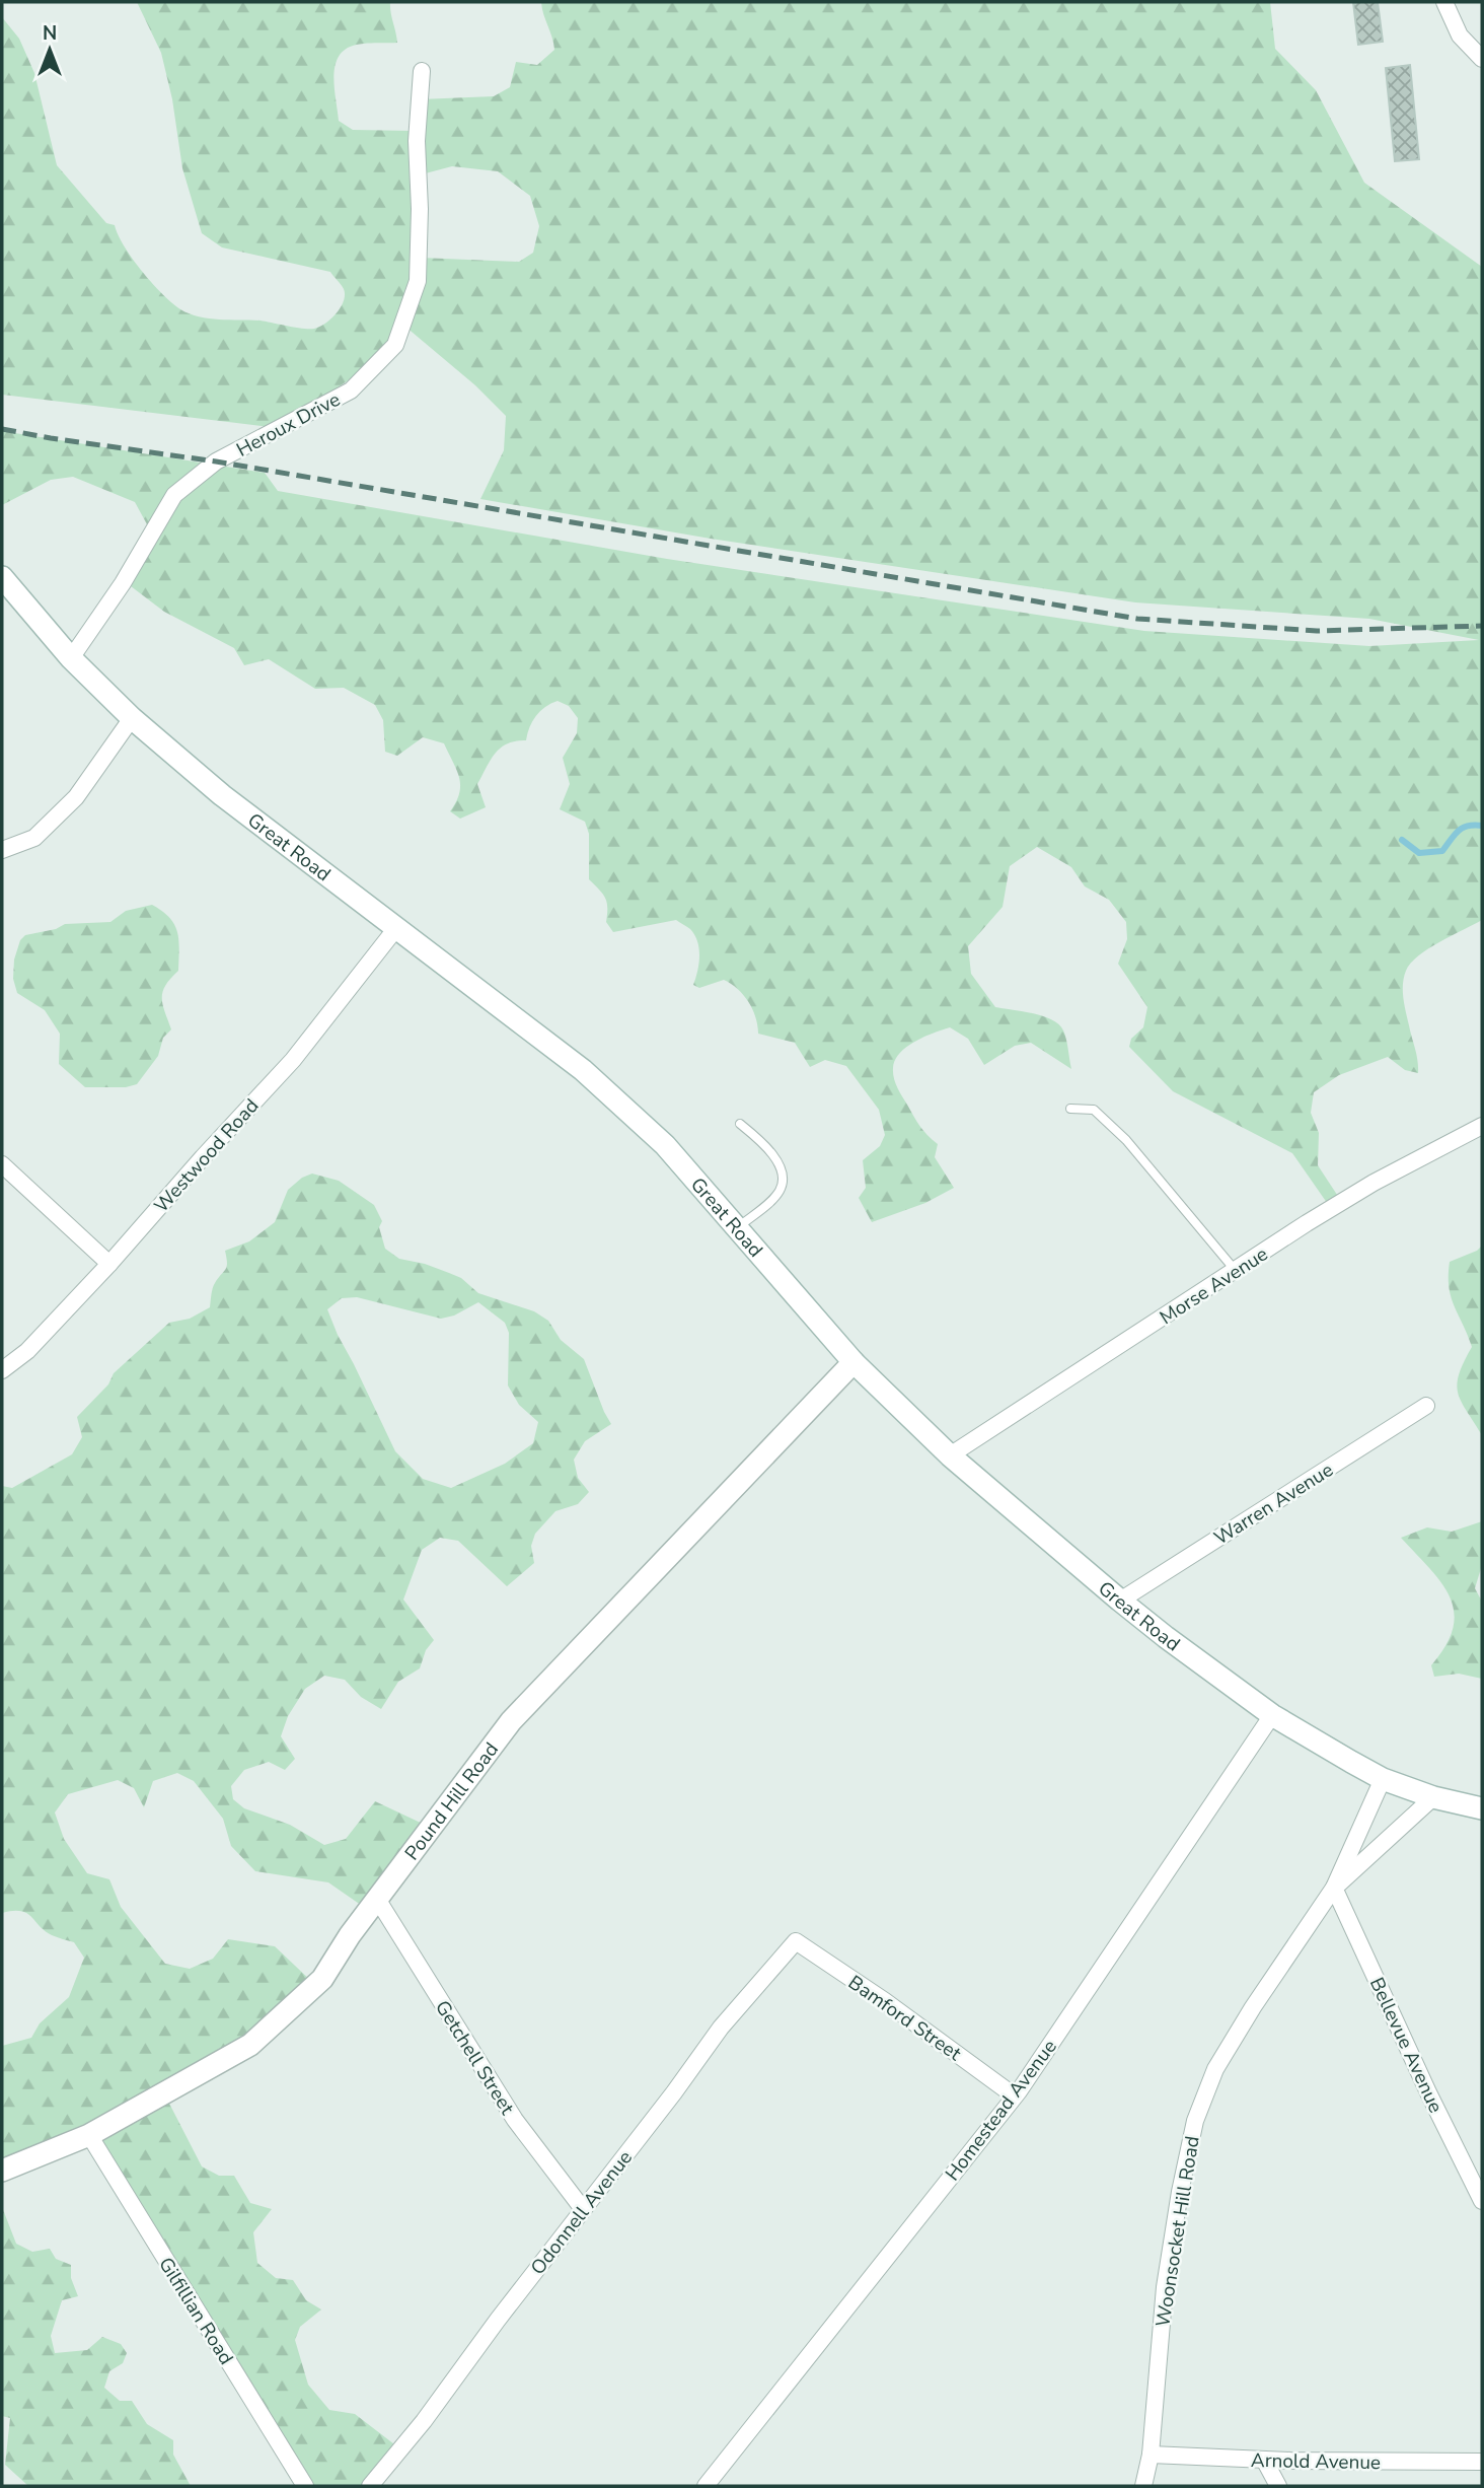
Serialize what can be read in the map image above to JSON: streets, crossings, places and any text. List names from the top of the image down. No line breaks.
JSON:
{"streets":{"main road":["Great Road","Pound Hill Road"],"street":["Heroux Drive","Westwood Road","Morse Avenue","Warren Avenue","Bamford Street","Bellevue Avenue","Getchell Street","Homestead Avenue","Odonnell Avenue","Woonsocket Hill Road","Gilfillian Road","Arnold Avenue"]},"crossings":[["Heroux Drive","Great Road"],["Great Road","Westwood Road"],["Great Road","Morse Avenue"],["Great Road","Warren Avenue"],["Great Road","Pound Hill Road"],["Great Road","Homestead Avenue"],["Great Road","Woonsocket Hill Road"],["Pound Hill Road","Getchell Street"],["Pound Hill Road","Gilfillian Road"],["Bamford Street","Homestead Avenue"],["Bamford Street","Odonnell Avenue"],["Bellevue Avenue","Woonsocket Hill Road"],["Getchell Street","Odonnell Avenue"],["Woonsocket Hill Road","Arnold Avenue"]],"north":"top"}
